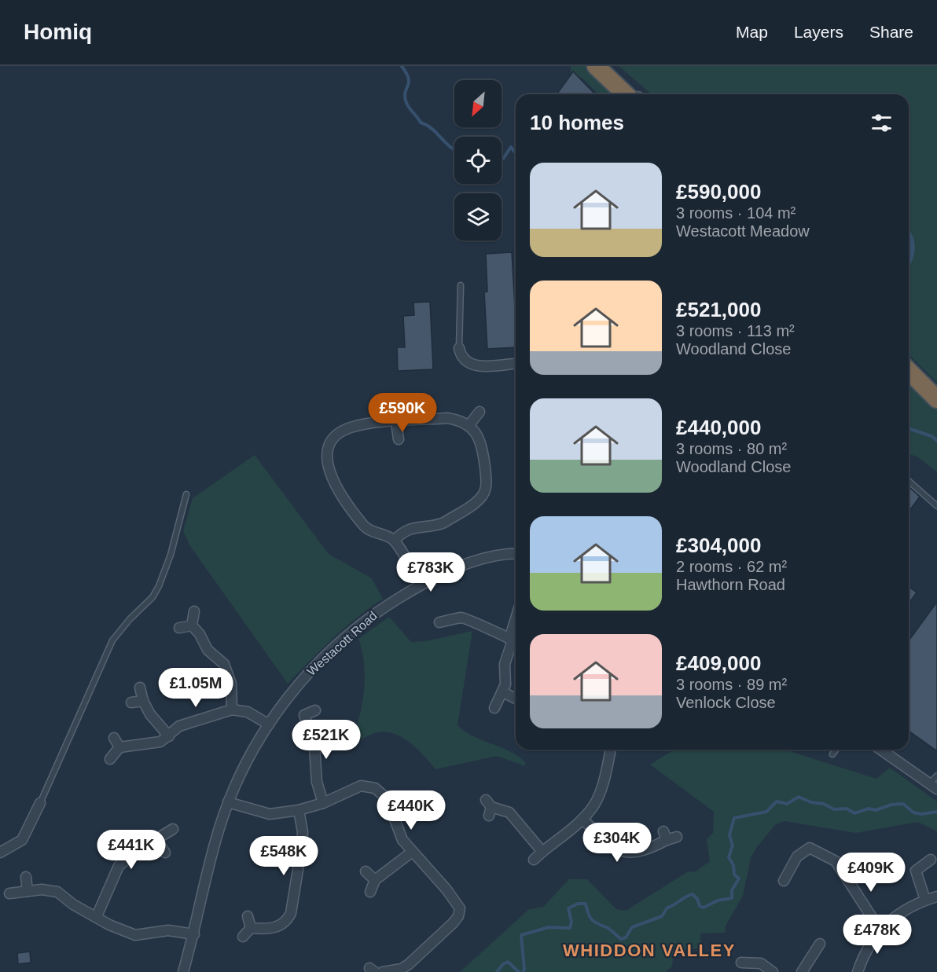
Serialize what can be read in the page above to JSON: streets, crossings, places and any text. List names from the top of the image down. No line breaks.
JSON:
{"streets":{"street":["Westacott Road"]},"districts":["WHIDDON VALLEY"],"north":"bottom left","page":{"header":"Homiq","nav":["Map","Layers","Share"],"heading":"10 homes","list":[{"name":"£590,000","note":"3 rooms · 104 m² · Westacott Meadow"},{"name":"£521,000","note":"3 rooms · 113 m² · Woodland Close"},{"name":"£440,000","note":"3 rooms · 80 m² · Woodland Close"},{"name":"£304,000","note":"2 rooms · 62 m² · Hawthorn Road"},{"name":"£409,000","note":"3 rooms · 89 m² · Venlock Close"}],"price":["£590K","£783K","£1.05M","£521K","£440K","£304K","£441K","£548K","£409K","£478K"]}}
